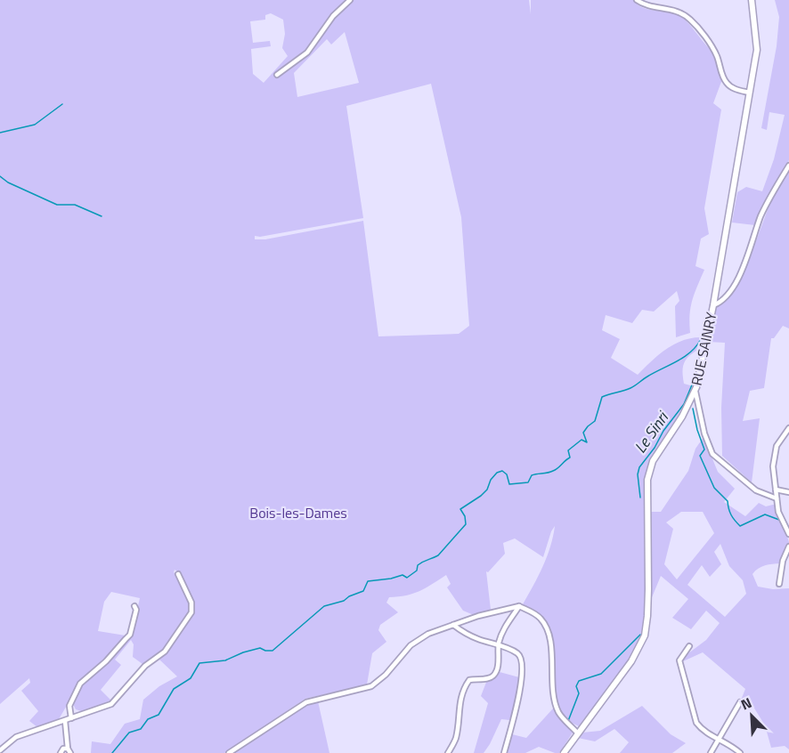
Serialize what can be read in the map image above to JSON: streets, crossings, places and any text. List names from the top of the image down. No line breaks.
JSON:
{"streets":{"street":["RUE SAINRY"]},"water":["Le Sinri"],"parks":["Bois-les-Dames"],"north":"top left"}
